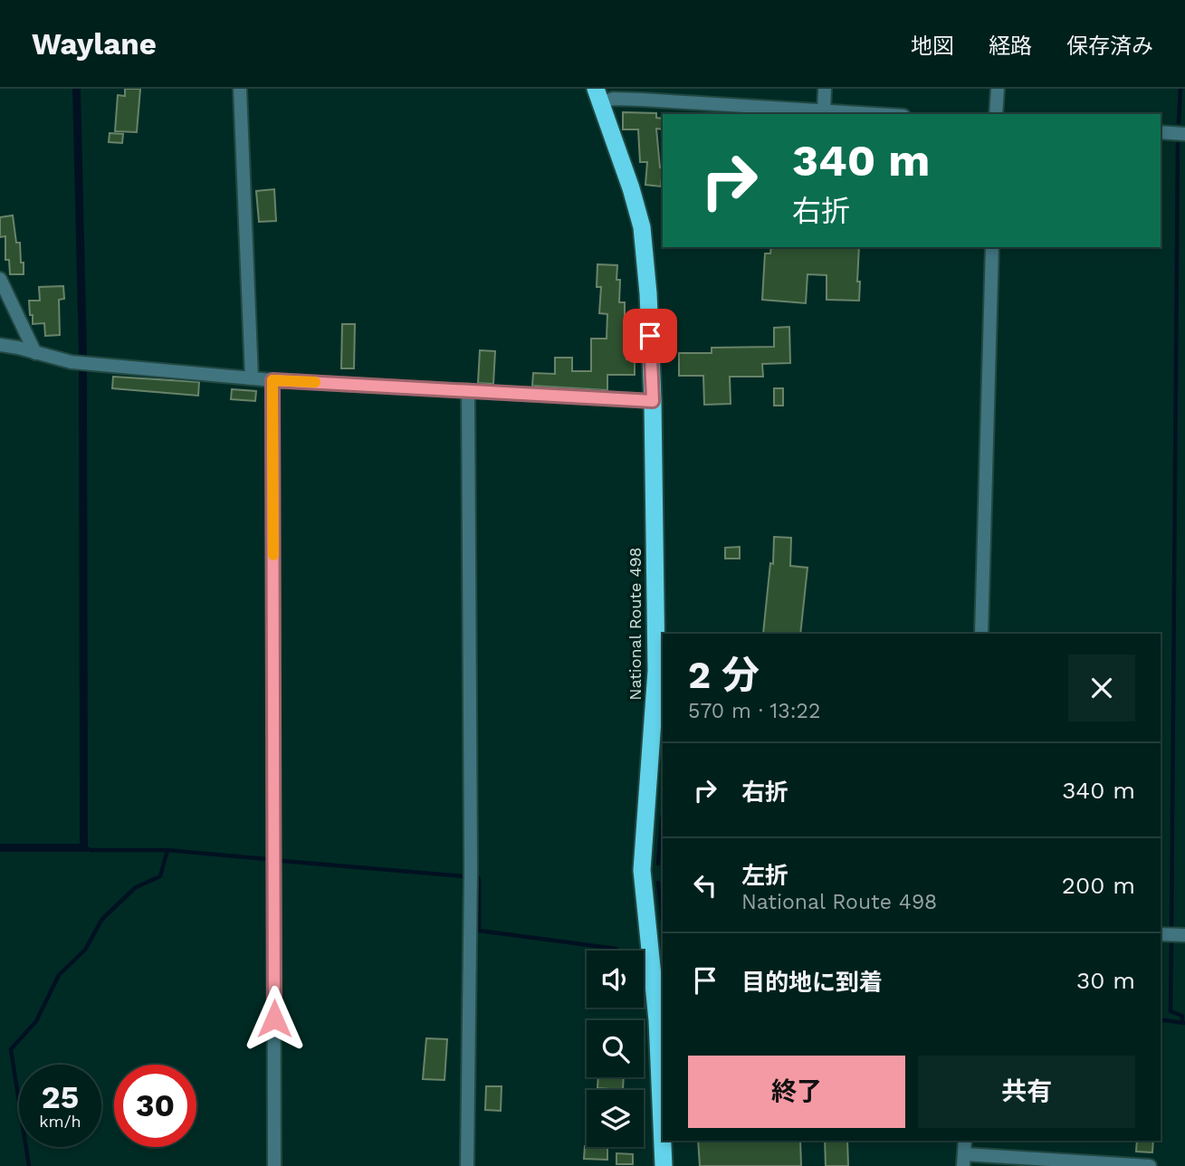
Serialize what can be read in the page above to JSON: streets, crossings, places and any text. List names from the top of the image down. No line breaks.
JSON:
{"streets":{"highway":["National Route 498"]},"page":{"header":"Waylane","nav":["地図","経路","保存済み"],"turn":["340 m","右折"],"heading":["2 分","570 m · 13:22"],"list":[{"name":"右折","value":"340 m"},{"name":"左折","note":"National Route 498","value":"200 m"},{"name":"目的地に到着","value":"30 m"}],"buttons":["終了","共有"],"speed":"25 km/h","limit":"30"}}
